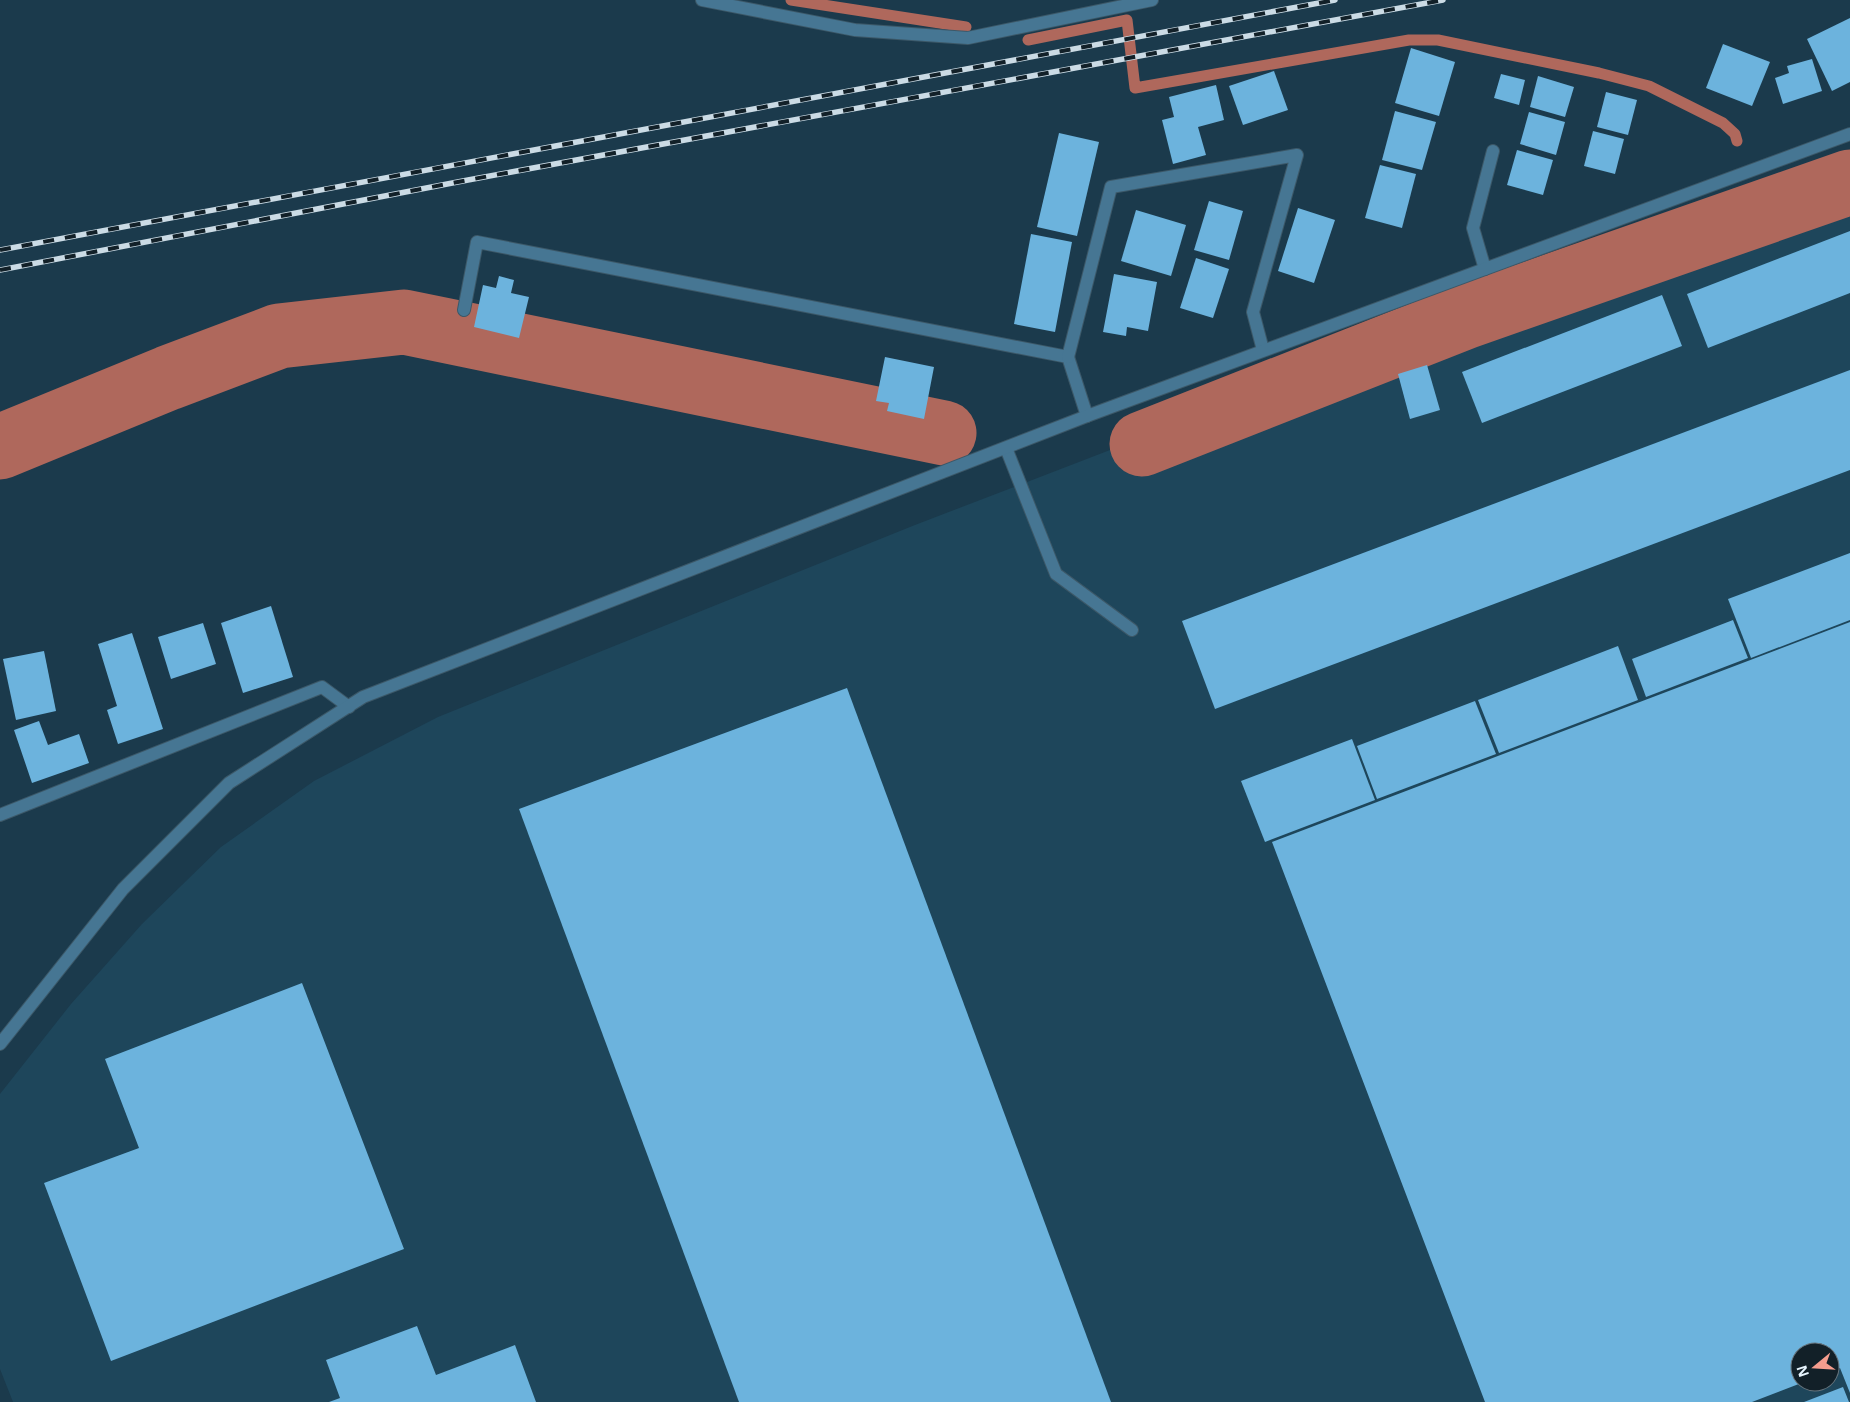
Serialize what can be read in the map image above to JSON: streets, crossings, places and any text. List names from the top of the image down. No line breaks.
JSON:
{"north":"left"}
